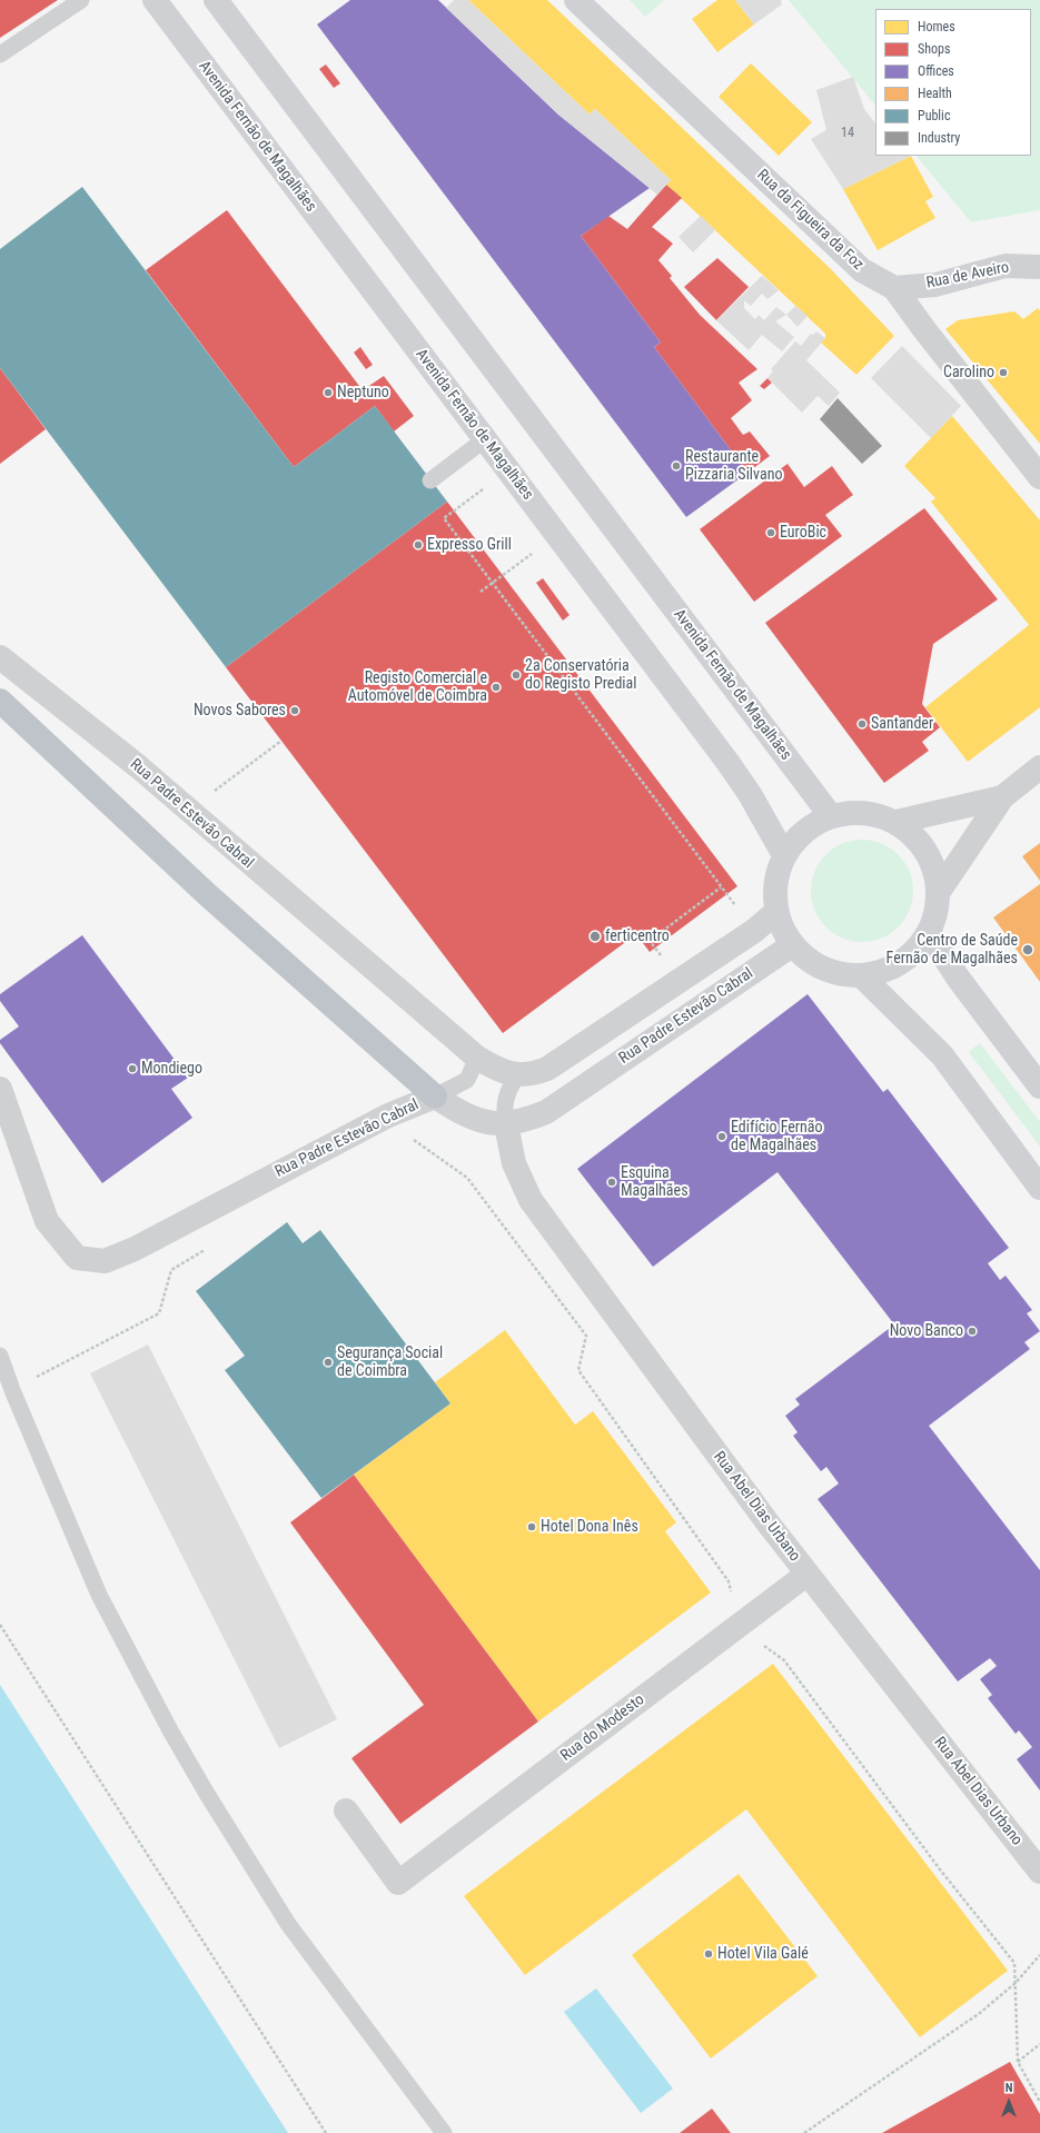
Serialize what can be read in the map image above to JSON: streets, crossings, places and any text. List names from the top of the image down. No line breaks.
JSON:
{"streets":{"main road":["Avenida Fernão de Magalhães","Rua da Figueira da Foz","Rua de Aveiro","Rua Padre Estevão Cabral"],"street":["Rua Abel Dias Urbano","Rua do Modesto"]},"crossings":[["Rua da Figueira da Foz","Rua de Aveiro"],["Rua Padre Estevão Cabral","Rua Abel Dias Urbano"],["Rua Abel Dias Urbano","Rua do Modesto"]],"places":["Carolino","Neptuno","Restaurante Pizzaria Silvano","EuroBic","Expresso Grill","2a Conservatória do Registo Predial","Registo Comercial e Automóvel de Coimbra","Novos Sabores","Santander","ferticentro","Centro de Saúde Fernão de Magalhães","Mondiego","Edifício Fernão de Magalhães","Esquina Magalhães","Novo Banco","Segurança Social de Coimbra","Hotel Dona Inês","Hotel Vila Galé"],"house_numbers":["14"],"legend":["Homes","Shops","Offices","Health","Public","Industry"],"north":"top"}
